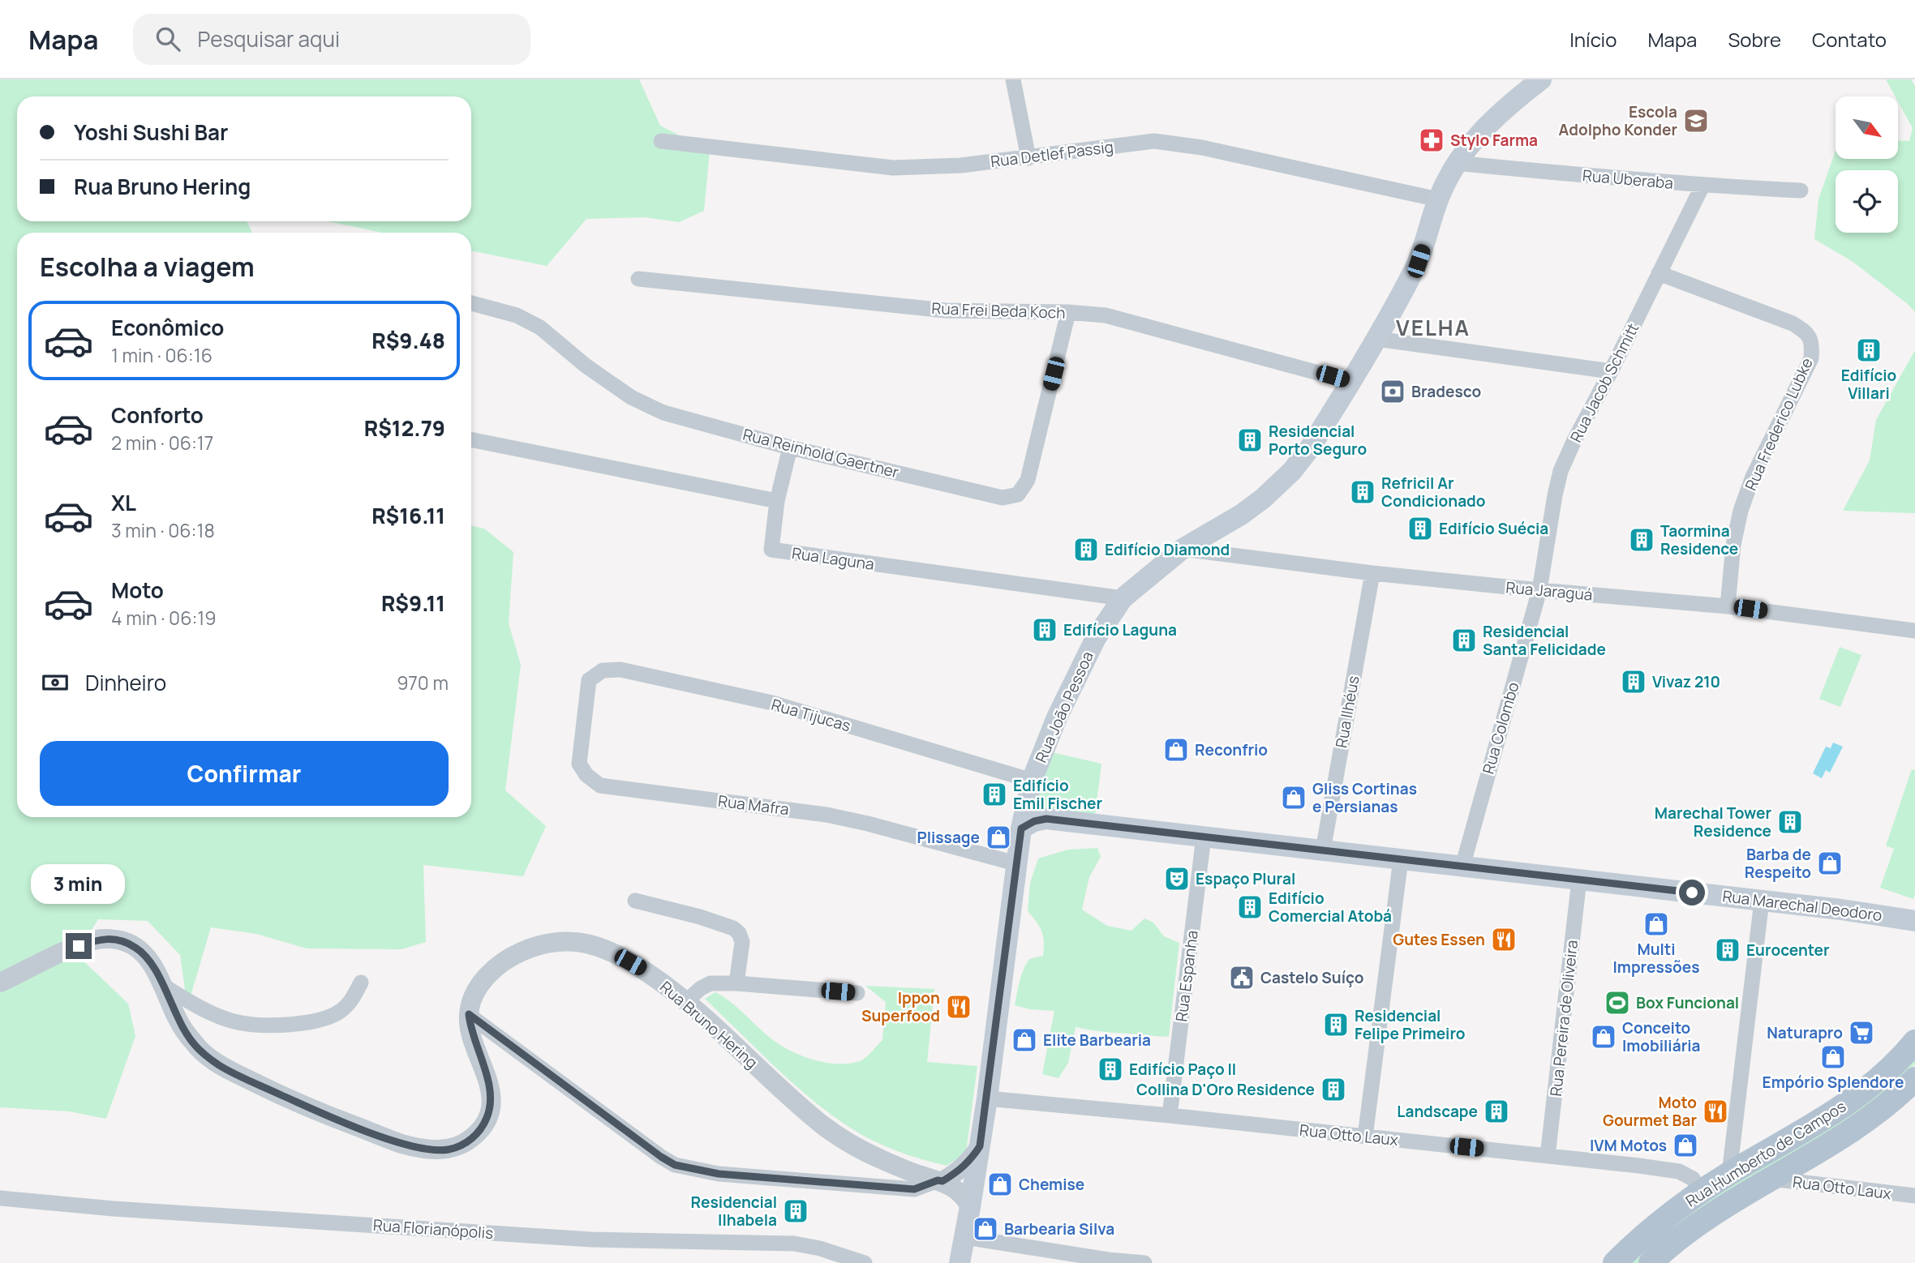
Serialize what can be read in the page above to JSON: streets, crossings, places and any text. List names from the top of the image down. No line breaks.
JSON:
{"streets":{"main road":["Rua João Pessoa","Rua Marechal Deodoro","Rua Humberto de Campos"],"street":["Rua Detlef Passig","Rua Uberaba","Rua Frei Beda Koch","Rua Jacob Schmitt","Rua Frederico Lubke","Rua Reinhold Gaertner","Rua Laguna","Rua Jaraguá","Rua Ilhéus","Rua Tijucas","Rua Colombo","Rua Mafra","Rua Espanha","Rua Pereira de Oliveira","Rua Bruno Hering","Rua Otto Laux","Rua Florianópolis"]},"crossings":[["Rua Detlef Passig","Rua João Pessoa"],["Rua Uberaba","Rua Jacob Schmitt"],["Rua Uberaba","Rua João Pessoa"],["Rua Frei Beda Koch","Rua Reinhold Gaertner"],["Rua Frei Beda Koch","Rua João Pessoa"],["Rua Jacob Schmitt","Rua Frederico Lubke"],["Rua Jacob Schmitt","Rua Jaraguá"],["Rua Jacob Schmitt","Rua Colombo"],["Rua Frederico Lubke","Rua Jaraguá"],["Rua Laguna","Rua João Pessoa"],["Rua Jaraguá","Rua João Pessoa"],["Rua Jaraguá","Rua Ilhéus"],["Rua Jaraguá","Rua Colombo"],["Rua João Pessoa","Rua Tijucas"],["Rua João Pessoa","Rua Mafra"],["Rua João Pessoa","Rua Marechal Deodoro"],["Rua João Pessoa","Rua Bruno Hering"],["Rua João Pessoa","Rua Otto Laux"],["Rua Ilhéus","Rua Marechal Deodoro"],["Rua Tijucas","Rua Mafra"],["Rua Colombo","Rua Marechal Deodoro"],["Rua Marechal Deodoro","Rua Espanha"],["Rua Marechal Deodoro","Rua Pereira de Oliveira"],["Rua Espanha","Rua Otto Laux"],["Rua Pereira de Oliveira","Rua Otto Laux"],["Rua Otto Laux","Rua Humberto de Campos"]],"districts":["VELHA"],"places":{"school or university":["Escola Adolpho Konder"],"pharmacy":["Stylo Farma"],"building":["Edifício Villari","Residencial Porto Seguro","Refricil Ar Condicionado","Edifício Suécia","Taormina Residence","Edifício Diamond","Edifício Laguna","Residencial Santa Felicidade","Vivaz 210","Edifício Emil Fischer","Marechal Tower Residence","Edifício Comercial Atobá","Eurocenter","Residencial Felipe Primeiro","Edifício Paço II","Collina D'Oro Residence","Landscape","Residencial Ilhabela"],"bank":["Bradesco"],"shop":["Reconfrio","Gliss Cortinas e Persianas","Plissage","Barba de Respeito","Multi Impressões","Conceito Imobiliária","Elite Barbearia","Empório Splendore","IVM Motos","Chemise","Barbearia Silva"],"theatre":["Espaço Plural"],"restaurant":["Gutes Essen","Ippon Superfood","Moto Gourmet Bar"],"public building":["Castelo Suíço"],"sports":["Box Funcional"],"supermarket":["Naturapro"]},"north":"bottom right","page":{"header":"Mapa","search":"Pesquisar aqui","nav":["Início","Mapa","Sobre","Contato"],"banner":["Yoshi Sushi Bar","Rua Bruno Hering"],"heading":"Escolha a viagem","list":[{"name":"Econômico","note":"1 min · 06:16","value":"R$9.48"},{"name":"Conforto","note":"2 min · 06:17","value":"R$12.79"},{"name":"XL","note":"3 min · 06:18","value":"R$16.11"},{"name":"Moto","note":"4 min · 06:19","value":"R$9.11"}],"pay":["Dinheiro","970 m"],"buttons":"Confirmar","bubble":"3 min"}}
